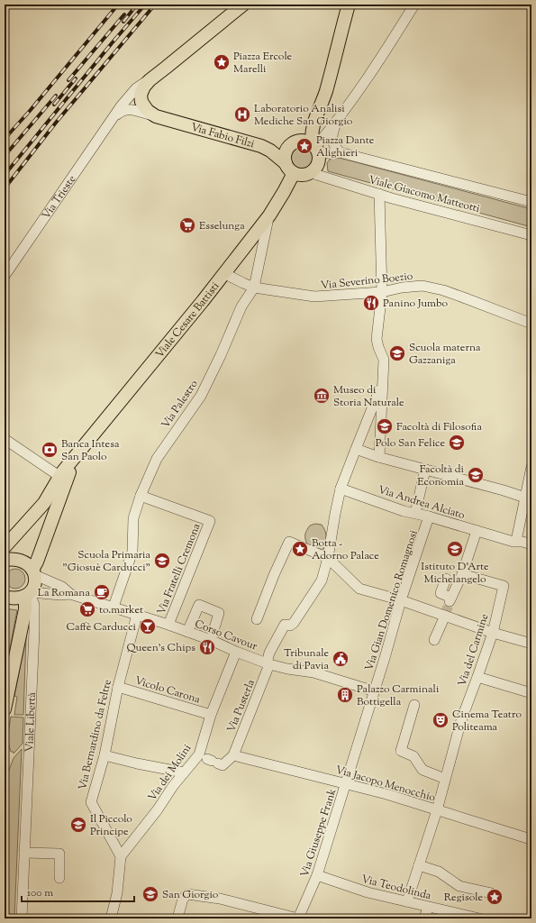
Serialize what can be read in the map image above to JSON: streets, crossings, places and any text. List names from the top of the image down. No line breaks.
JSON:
{"streets":{"main road":["Via Fabio Filzi","Via Trieste","Viale Cesare Battisti"],"street":["Viale Giacomo Matteotti","Via Severino Boezio","Via Palestro","Via Andrea Alciato","Via Fratelli Cremona","Via Gian Domenico Romagnosi","Corso Cavour","Via del Carmine","Vicolo Carona","Via Pusterla","Viale Libertà","Via Bernardino da Feltre","Via dei Molini","Via Jacopo Menocchio","Via Giuseppe Frank","Via Teodolinda"]},"crossings":[["Via Fabio Filzi","Viale Giacomo Matteotti"],["Via Fabio Filzi","Via Trieste"],["Via Fabio Filzi","Viale Cesare Battisti"],["Viale Giacomo Matteotti","Viale Cesare Battisti"],["Via Severino Boezio","Viale Cesare Battisti"],["Via Severino Boezio","Via Palestro"],["Viale Cesare Battisti","Via Palestro"],["Viale Cesare Battisti","Corso Cavour"],["Viale Cesare Battisti","Viale Libertà"],["Via Palestro","Via Fratelli Cremona"],["Via Palestro","Corso Cavour"],["Via Andrea Alciato","Via Gian Domenico Romagnosi"],["Via Fratelli Cremona","Corso Cavour"],["Via Gian Domenico Romagnosi","Corso Cavour"],["Via Gian Domenico Romagnosi","Via Giuseppe Frank"],["Corso Cavour","Via Pusterla"],["Corso Cavour","Viale Libertà"],["Corso Cavour","Via Bernardino da Feltre"],["Corso Cavour","Via dei Molini"],["Corso Cavour","Via Giuseppe Frank"],["Via del Carmine","Via Jacopo Menocchio"],["Via del Carmine","Via Teodolinda"],["Vicolo Carona","Via Bernardino da Feltre"],["Vicolo Carona","Via dei Molini"],["Via Pusterla","Via Jacopo Menocchio"],["Via Bernardino da Feltre","Via dei Molini"],["Via Jacopo Menocchio","Via Giuseppe Frank"],["Via Giuseppe Frank","Via Teodolinda"]],"places":{"place":["Piazza Ercole Marelli","Piazza Dante Alighieri","Botta - Adorno Palace","Regisole"],"hospital":["Laboratorio Analisi Mediche San Giorgio"],"supermarket":["Esselunga","to.market"],"restaurant":["Panino Jumbo","Queen's Chips"],"school or university":["Scuola materna Gazzaniga","Facoltà di Filosofia","Polo San Felice","Facoltà di Economia","Istituto D'Arte Michelangelo","Scuola Primaria \"Giosuè Carducci\"","Il Piccolo Principe","San Giorgio"],"museum":["Museo di Storia Naturale"],"bank":["Banca Intesa San Paolo"],"cafe":["La Romana"],"bar":["Caffè Carducci"],"public building":["Tribunale di Pavia"],"building":["Palazzo Carminali Bottigella"],"theatre":["Cinema Teatro Politeama"]},"scale_bar":"100 m"}
